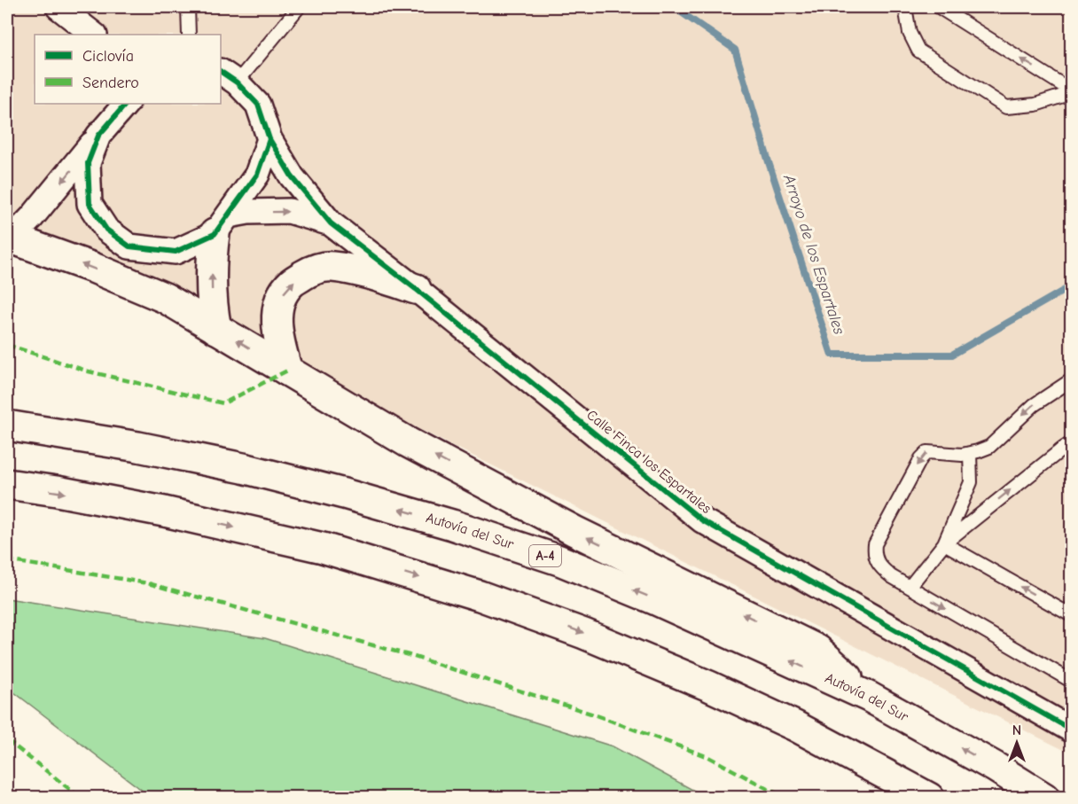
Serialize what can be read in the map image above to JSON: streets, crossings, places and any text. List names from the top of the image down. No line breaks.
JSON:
{"streets":{"highway":["Autovía del Sur","A-4"],"street":["Calle Finca los Espartales"]},"water":["Arroyo de los Espartales"],"legend":["Ciclovía","Sendero"],"north":"top"}
